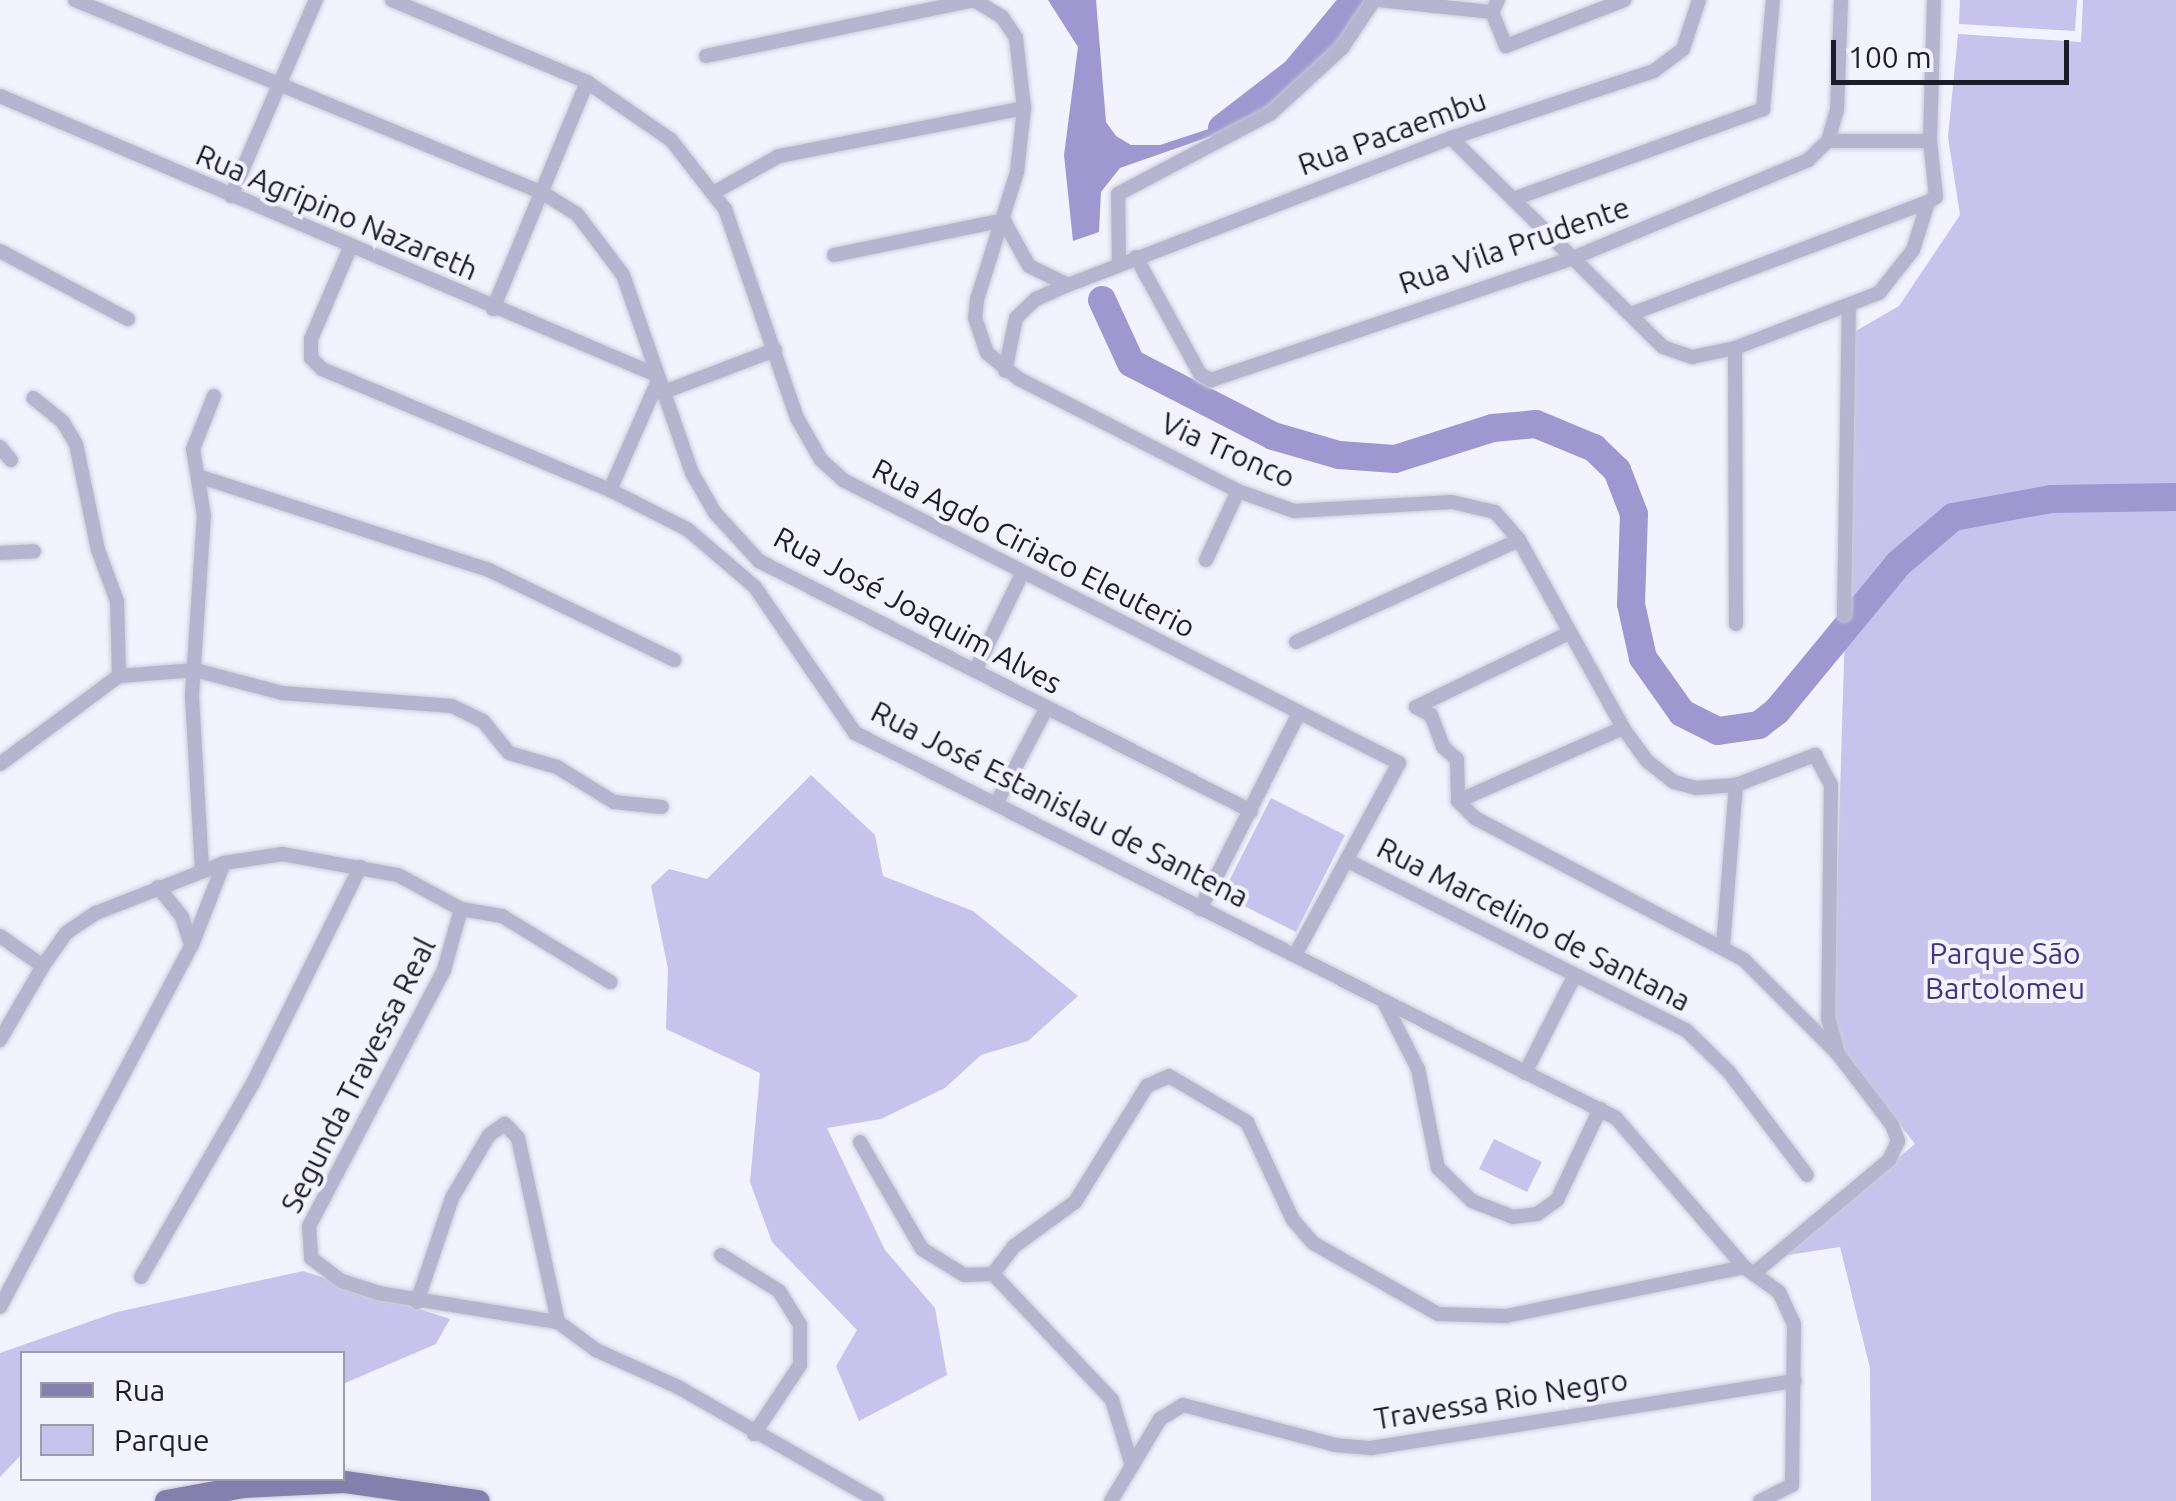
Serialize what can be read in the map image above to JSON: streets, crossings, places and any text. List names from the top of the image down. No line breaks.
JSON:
{"streets":{"street":["Rua Pacaembu","Rua Agripino Nazareth","Rua Vila Prudente","Via Tronco","Rua Agdo Ciriaco Eleuterio","Rua José Joaquim Alves","Rua José Estanislau de Santena","Rua Marcelino de Santana","Segunda Travessa Real","Travessa Rio Negro"]},"crossings":[["Rua Pacaembu","Rua Vila Prudente"],["Rua Pacaembu","Via Tronco"],["Rua Agripino Nazareth","Rua José Joaquim Alves"],["Rua Agripino Nazareth","Rua José Estanislau de Santena"],["Rua Agdo Ciriaco Eleuterio","Rua Marcelino de Santana"],["Rua José Estanislau de Santena","Travessa Rio Negro"]],"parks":["Parque São Bartolomeu"],"legend":["Rua","Parque"],"scale_bar":"100 m"}
